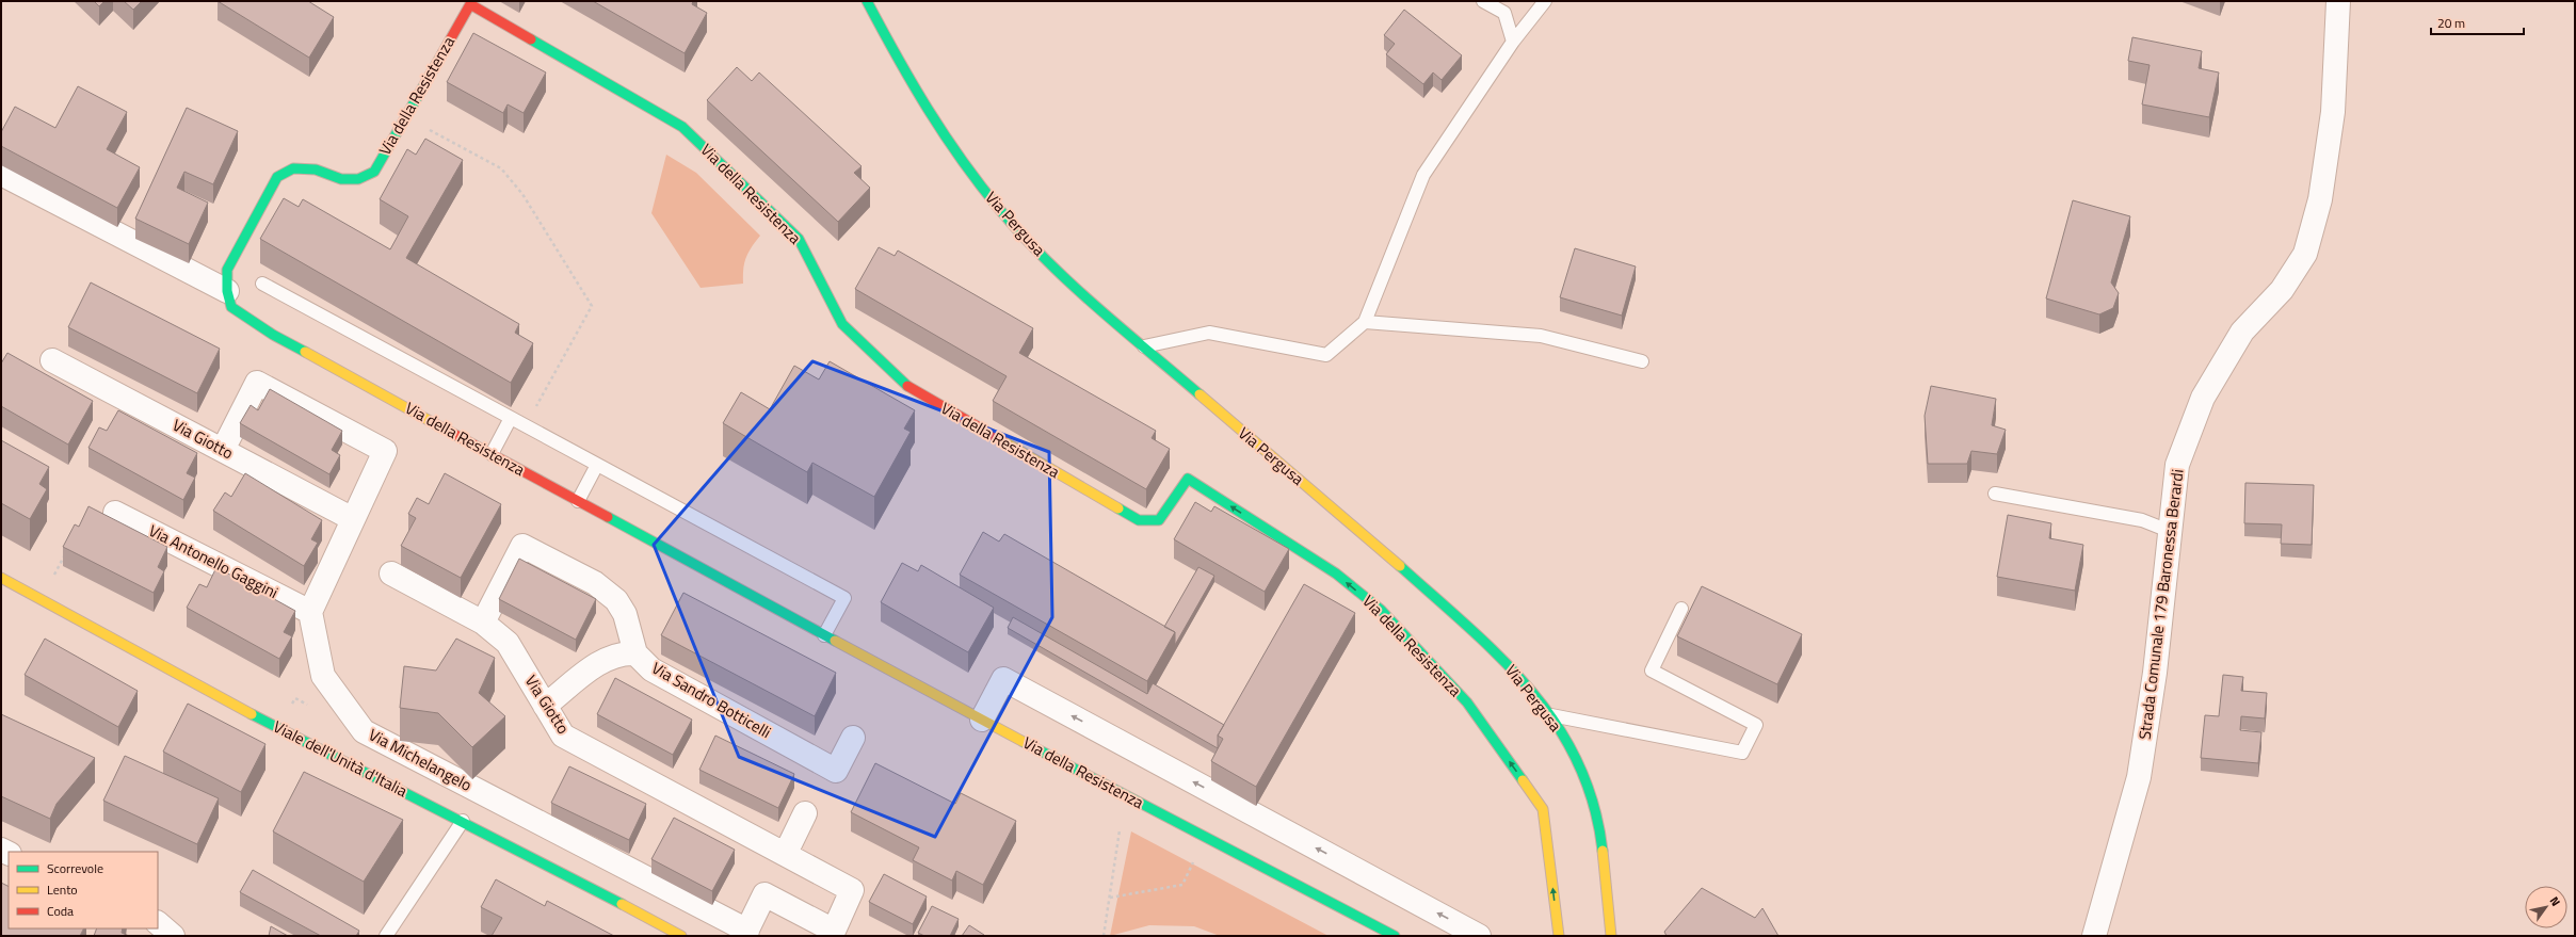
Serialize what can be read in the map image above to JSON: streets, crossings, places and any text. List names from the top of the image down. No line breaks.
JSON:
{"streets":{"street":["Via della Resistenza","Via Pergusa","Via Giotto","Via Antonello Gaggini","Strada Comunale 179 Baronessa Berardi","Via Sandro Botticelli","Viale dell'Unità d'Italia","Via Michelangelo"]},"crossings":[["Via Giotto","Via Sandro Botticelli"],["Via Antonello Gaggini","Via Michelangelo"]],"legend":["Scorrevole","Lento","Coda"],"scale_bar":"20 m","north":"top right"}
